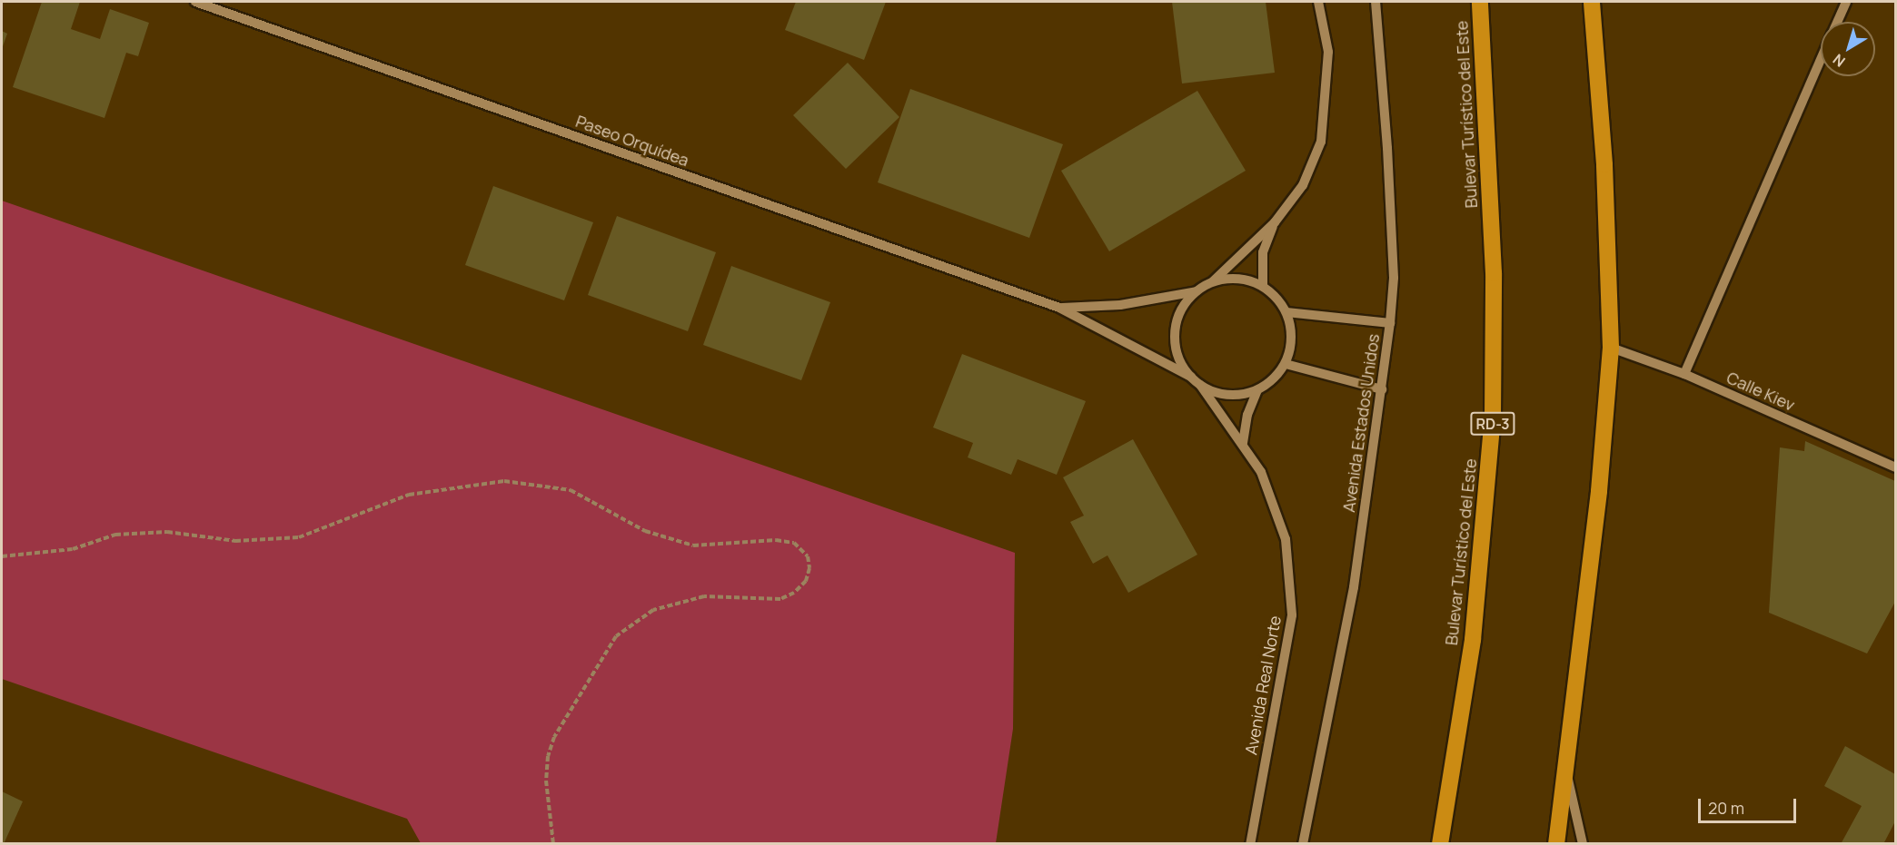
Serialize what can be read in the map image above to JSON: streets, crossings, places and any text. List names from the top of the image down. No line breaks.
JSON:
{"streets":{"highway":["Bulevar Turístico del Este","RD-3"],"street":["Paseo Orquídea","Calle Kiev","Avenida Estados Unidos","Avenida Real Norte"]},"scale_bar":"20 m","north":"bottom left"}
